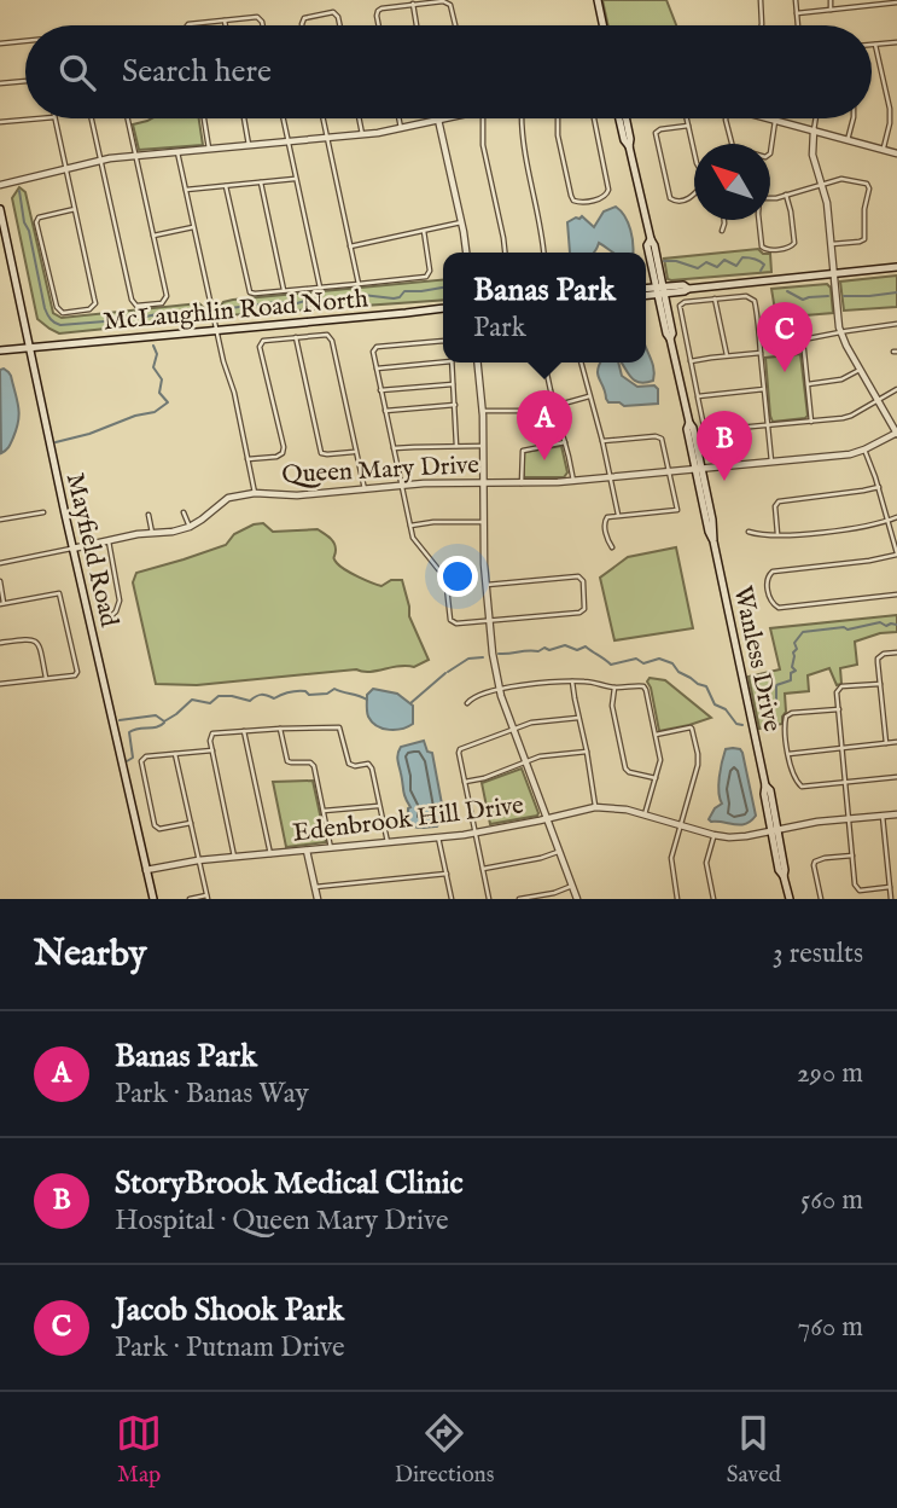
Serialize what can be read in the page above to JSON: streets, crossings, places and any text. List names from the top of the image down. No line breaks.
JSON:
{"streets":{"main road":["McLaughlin Road North","Mayfield Road","Wanless Drive"],"street":["Queen Mary Drive","Edenbrook Hill Drive"]},"crossings":[["McLaughlin Road North","Mayfield Road"],["Queen Mary Drive","Mayfield Road"],["Queen Mary Drive","Wanless Drive"],["Mayfield Road","Edenbrook Hill Drive"],["Wanless Drive","Edenbrook Hill Drive"]],"north":"top left","page":{"search":"Search here","popup":["Banas Park","Park"],"pins":["C","A","B"],"heading":["Nearby","3 results"],"list":[{"mark":"A","name":"Banas Park","note":"Park · Banas Way","value":"290 m"},{"mark":"B","name":"StoryBrook Medical Clinic","note":"Hospital · Queen Mary Drive","value":"560 m"},{"mark":"C","name":"Jacob Shook Park","note":"Park · Putnam Drive","value":"760 m"}],"nav":["Map","Directions","Saved"]}}
